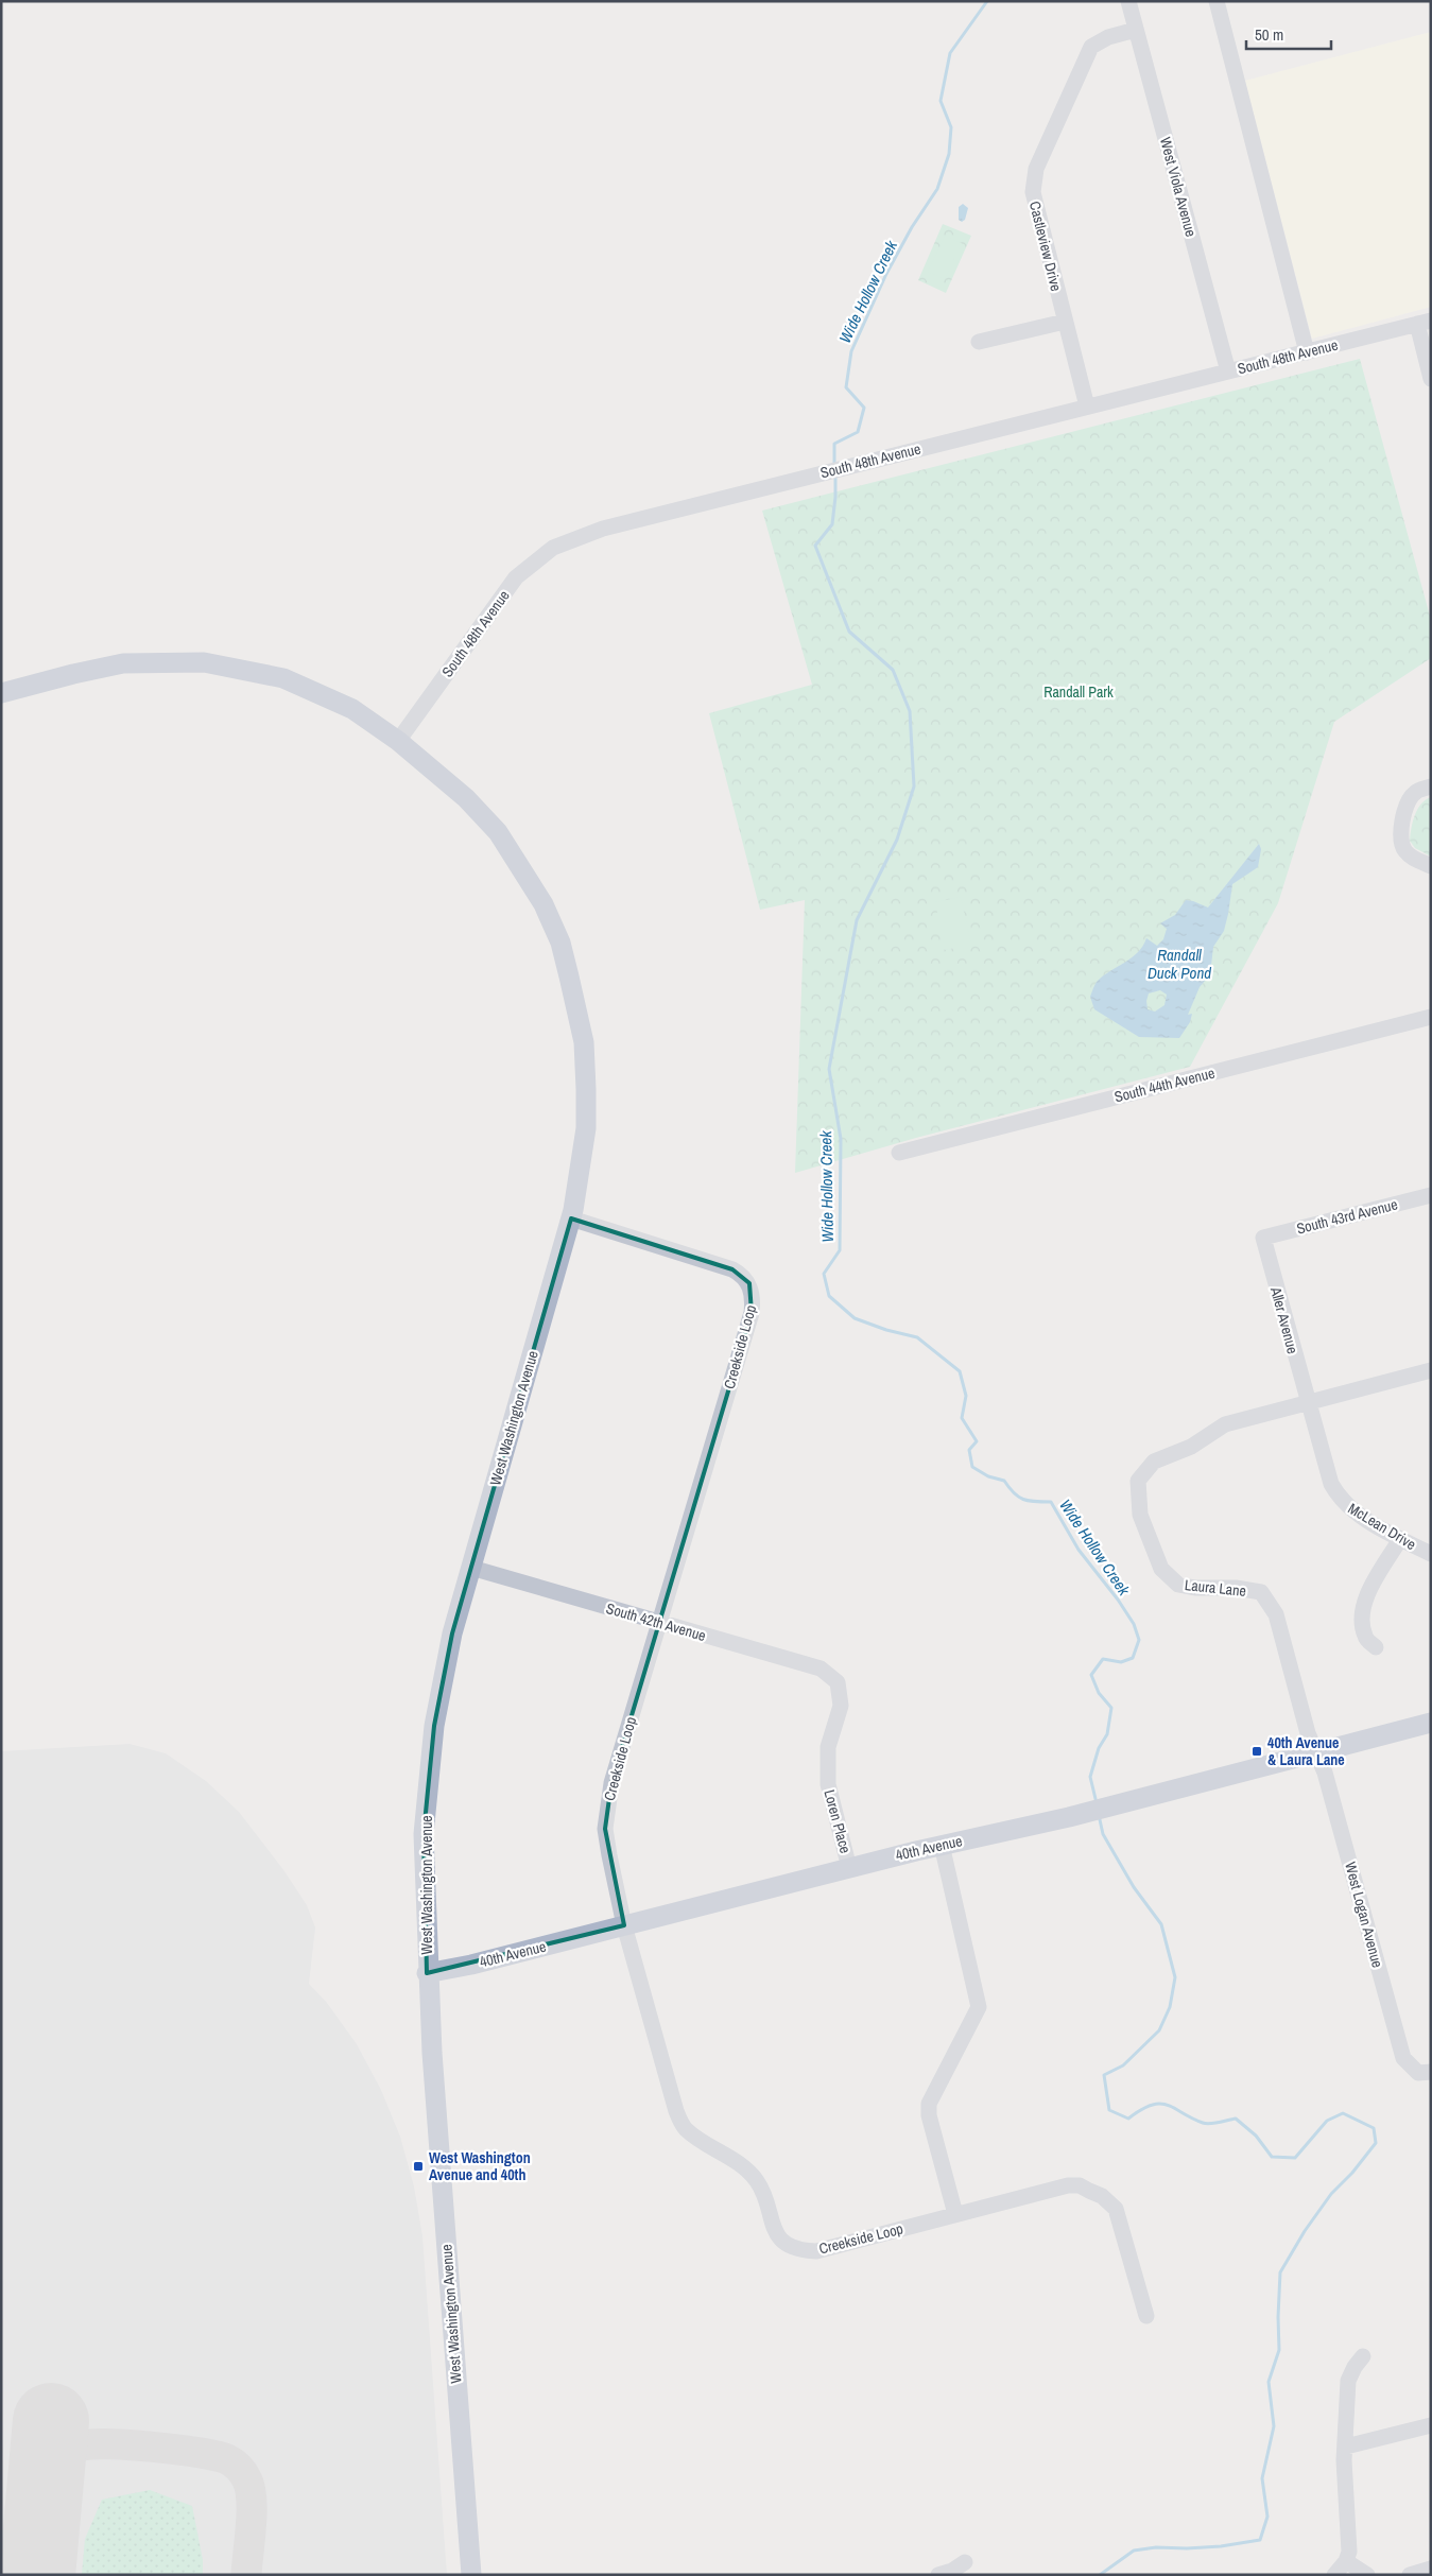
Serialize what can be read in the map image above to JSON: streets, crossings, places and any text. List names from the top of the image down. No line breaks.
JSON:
{"streets":{"main road":["West Washington Avenue","40th Avenue"],"street":["West Viola Avenue","Castleview Drive","South 48th Avenue","South 44th Avenue","South 43rd Avenue","Aller Avenue","Creekside Loop","McLean Drive","Laura Lane","South 42th Avenue","Loren Place","West Logan Avenue"]},"crossings":[["West Viola Avenue","Castleview Drive"],["West Viola Avenue","South 48th Avenue"],["Castleview Drive","South 48th Avenue"],["South 48th Avenue","West Washington Avenue"],["South 43rd Avenue","Aller Avenue"],["Aller Avenue","McLean Drive"],["Aller Avenue","Laura Lane"],["Creekside Loop","West Washington Avenue"],["Creekside Loop","South 42th Avenue"],["Creekside Loop","40th Avenue"],["West Washington Avenue","South 42th Avenue"],["West Washington Avenue","40th Avenue"],["McLean Drive","Laura Lane"],["Laura Lane","40th Avenue"],["Laura Lane","West Logan Avenue"],["South 42th Avenue","Loren Place"],["Loren Place","40th Avenue"],["40th Avenue","West Logan Avenue"]],"water":["Wide Hollow Creek","Randall Duck Pond"],"parks":["Randall Park"],"places":{"transit":["40th Avenue & Laura Lane","West Washington Avenue and 40th"]},"scale_bar":"50 m"}
